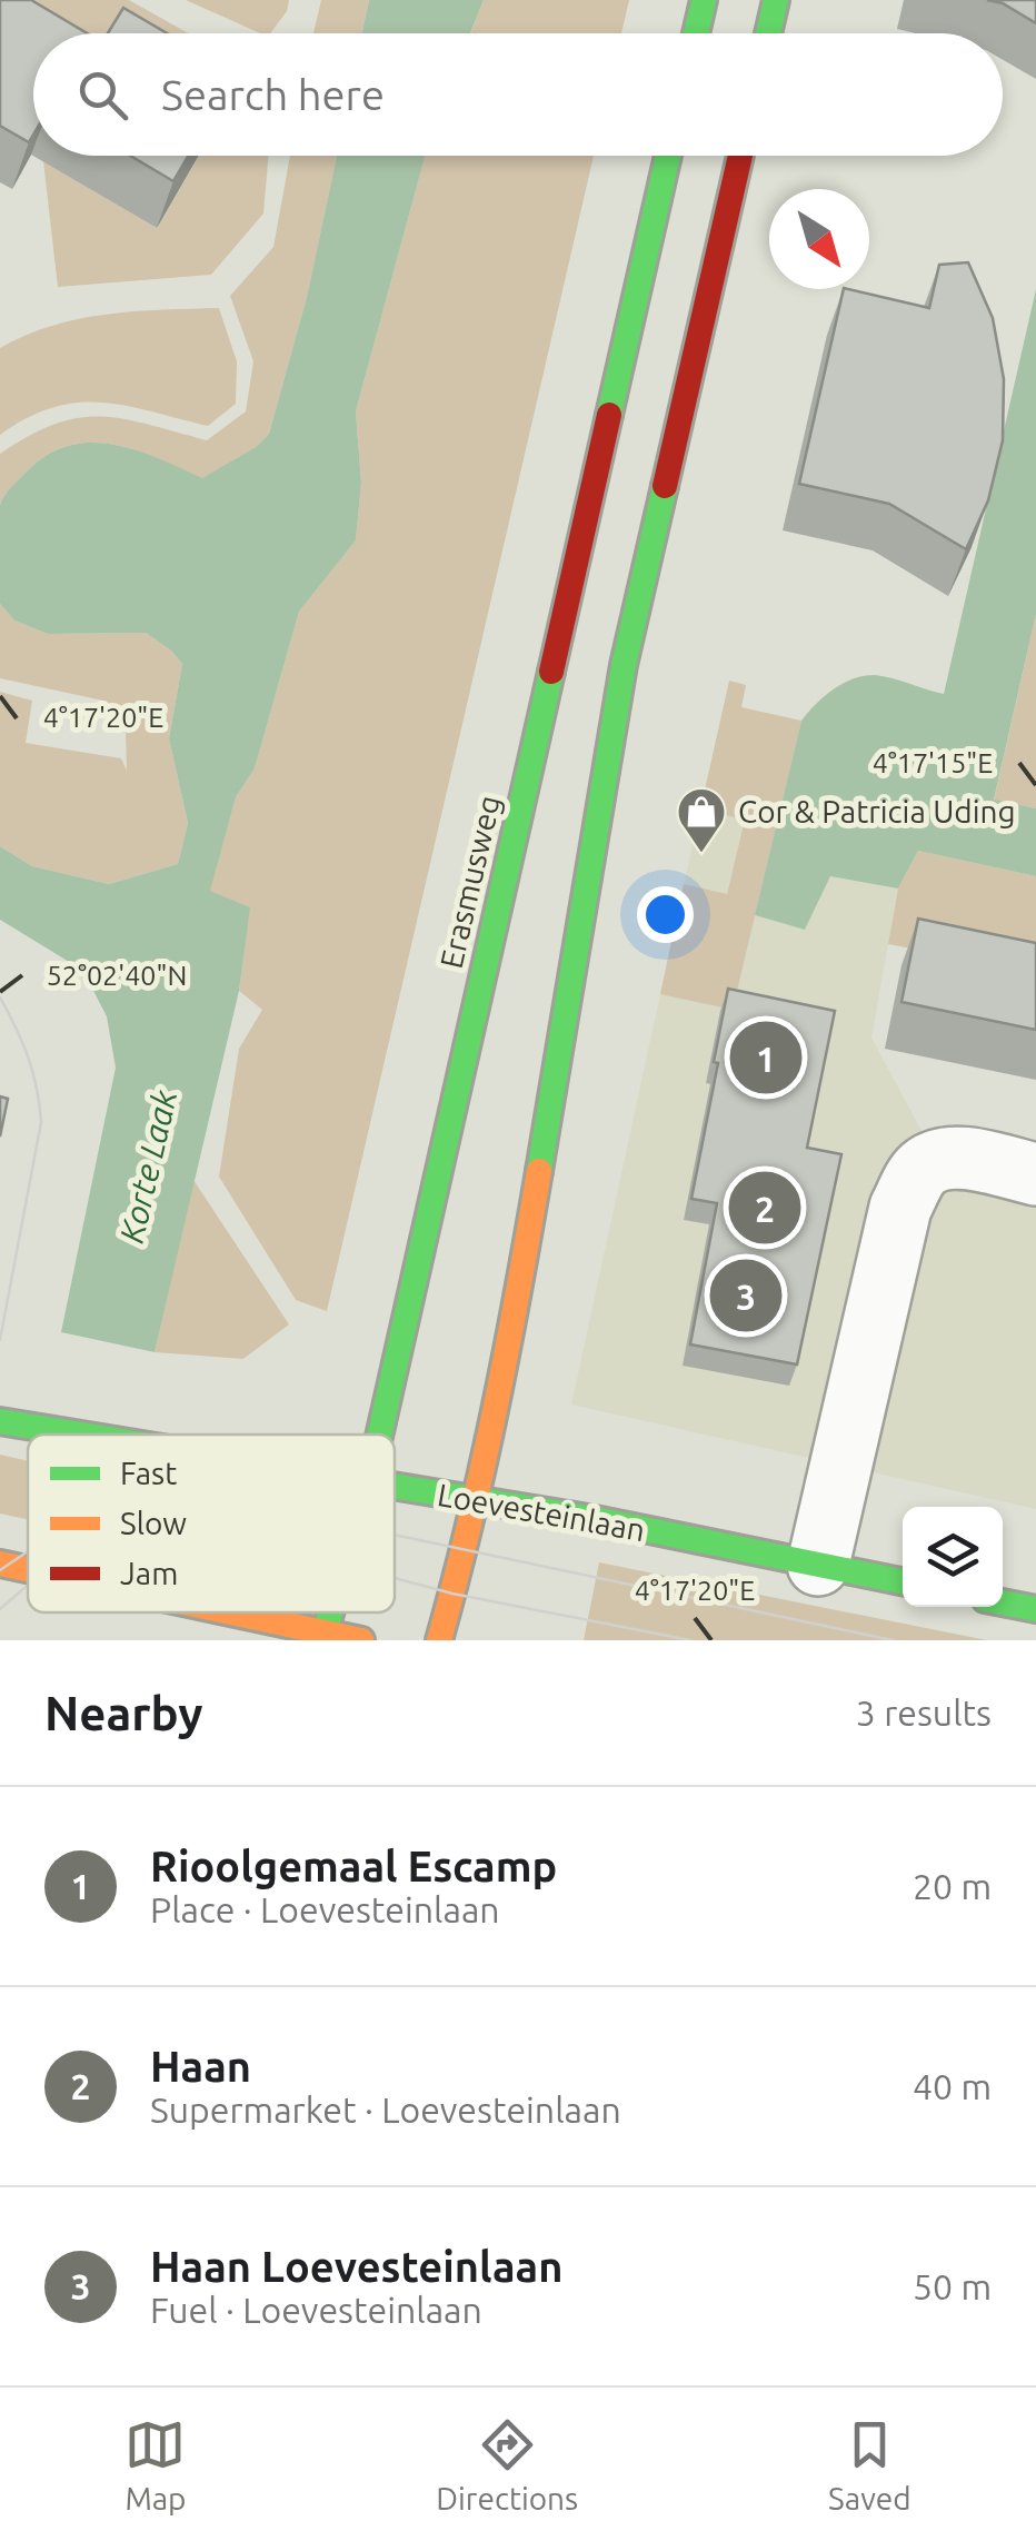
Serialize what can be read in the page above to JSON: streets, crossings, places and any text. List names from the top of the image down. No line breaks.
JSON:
{"streets":{"main road":["Erasmusweg","Loevesteinlaan"]},"water":["Korte Laak"],"places":{"shop":["Cor & Patricia Uding"]},"legend":["Fast","Slow","Jam"],"north":"bottom right","page":{"search":"Search here","pins":["1","2","3"],"heading":["Nearby","3 results"],"list":[{"mark":"1","name":"Rioolgemaal Escamp","note":"Place · Loevesteinlaan","value":"20 m"},{"mark":"2","name":"Haan","note":"Supermarket · Loevesteinlaan","value":"40 m"},{"mark":"3","name":"Haan Loevesteinlaan","note":"Fuel · Loevesteinlaan","value":"50 m"}],"nav":["Map","Directions","Saved"]},"coordinates":["4°17'20\"E","4°17'15\"E","52°02'40\"N"]}
